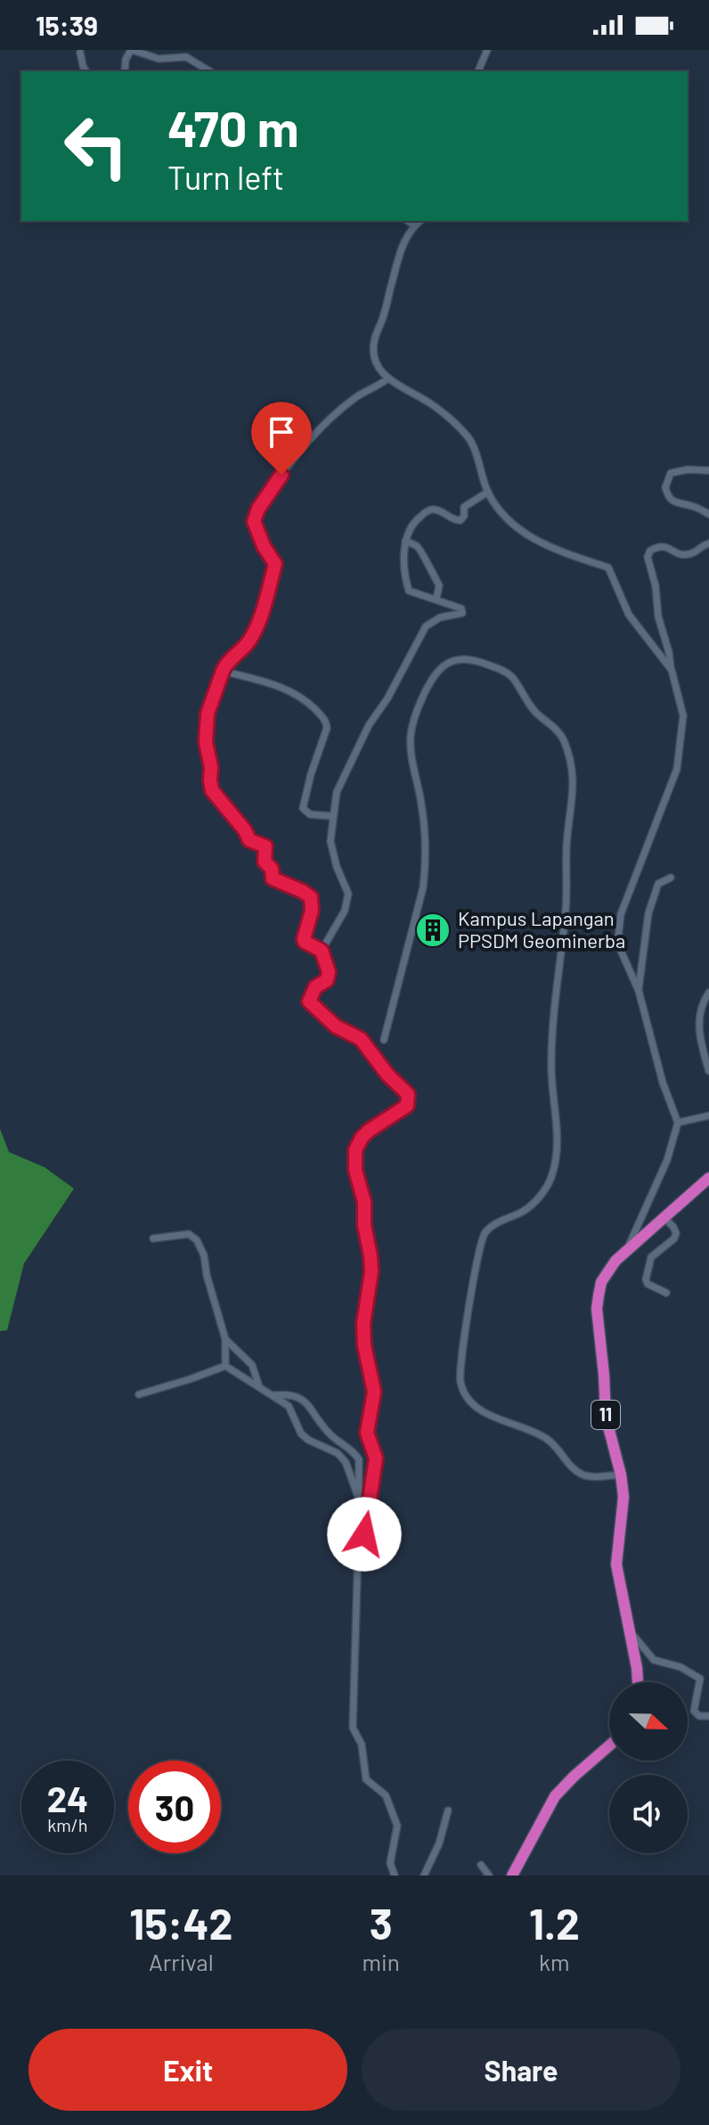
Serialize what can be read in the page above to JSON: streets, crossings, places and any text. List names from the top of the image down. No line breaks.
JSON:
{"streets":{"highway":["11"]},"places":{"building":["Kampus Lapangan PPSDM Geominerba"]},"north":"right","page":{"status":"15:39","turn":["470 m","Turn left"],"speed":"24 km/h","limit":"30","eta":["15:42","Arrival","3","min","1.2","km"],"buttons":["Exit","Share"]}}
